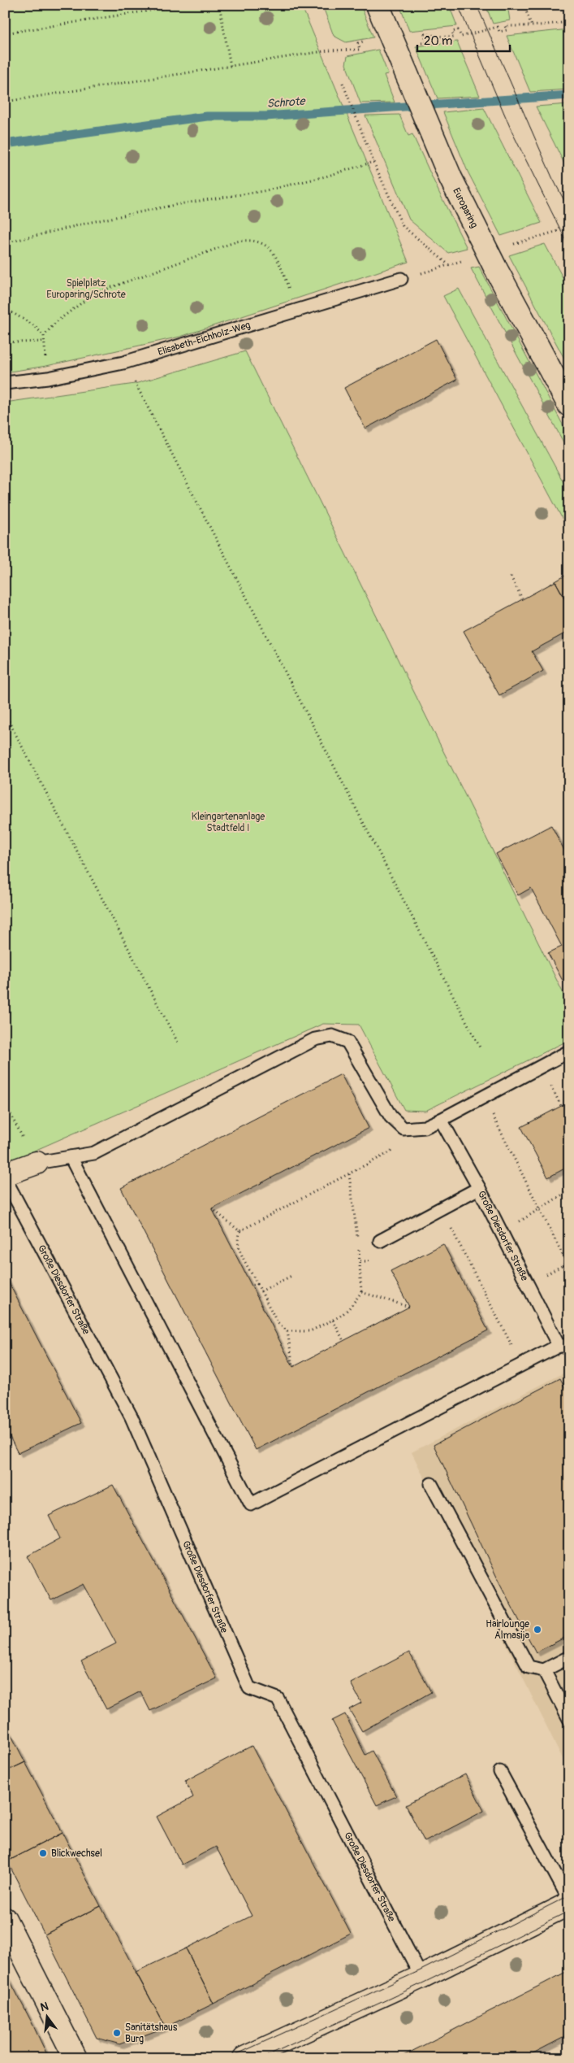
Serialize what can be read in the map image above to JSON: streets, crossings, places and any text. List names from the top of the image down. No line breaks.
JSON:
{"streets":{"main road":["Europaring"],"lane":["Elisabeth-Eichholz-Weg","Große Diesdorfer Straße"]},"water":["Schrote"],"parks":["Spielplatz Europaring/Schrote","Kleingartenanlage Stadtfeld I"],"places":["Hairlounge Almasija","Blickwechsel","Sanitätshaus Burg"],"scale_bar":"20 m","north":"top"}
